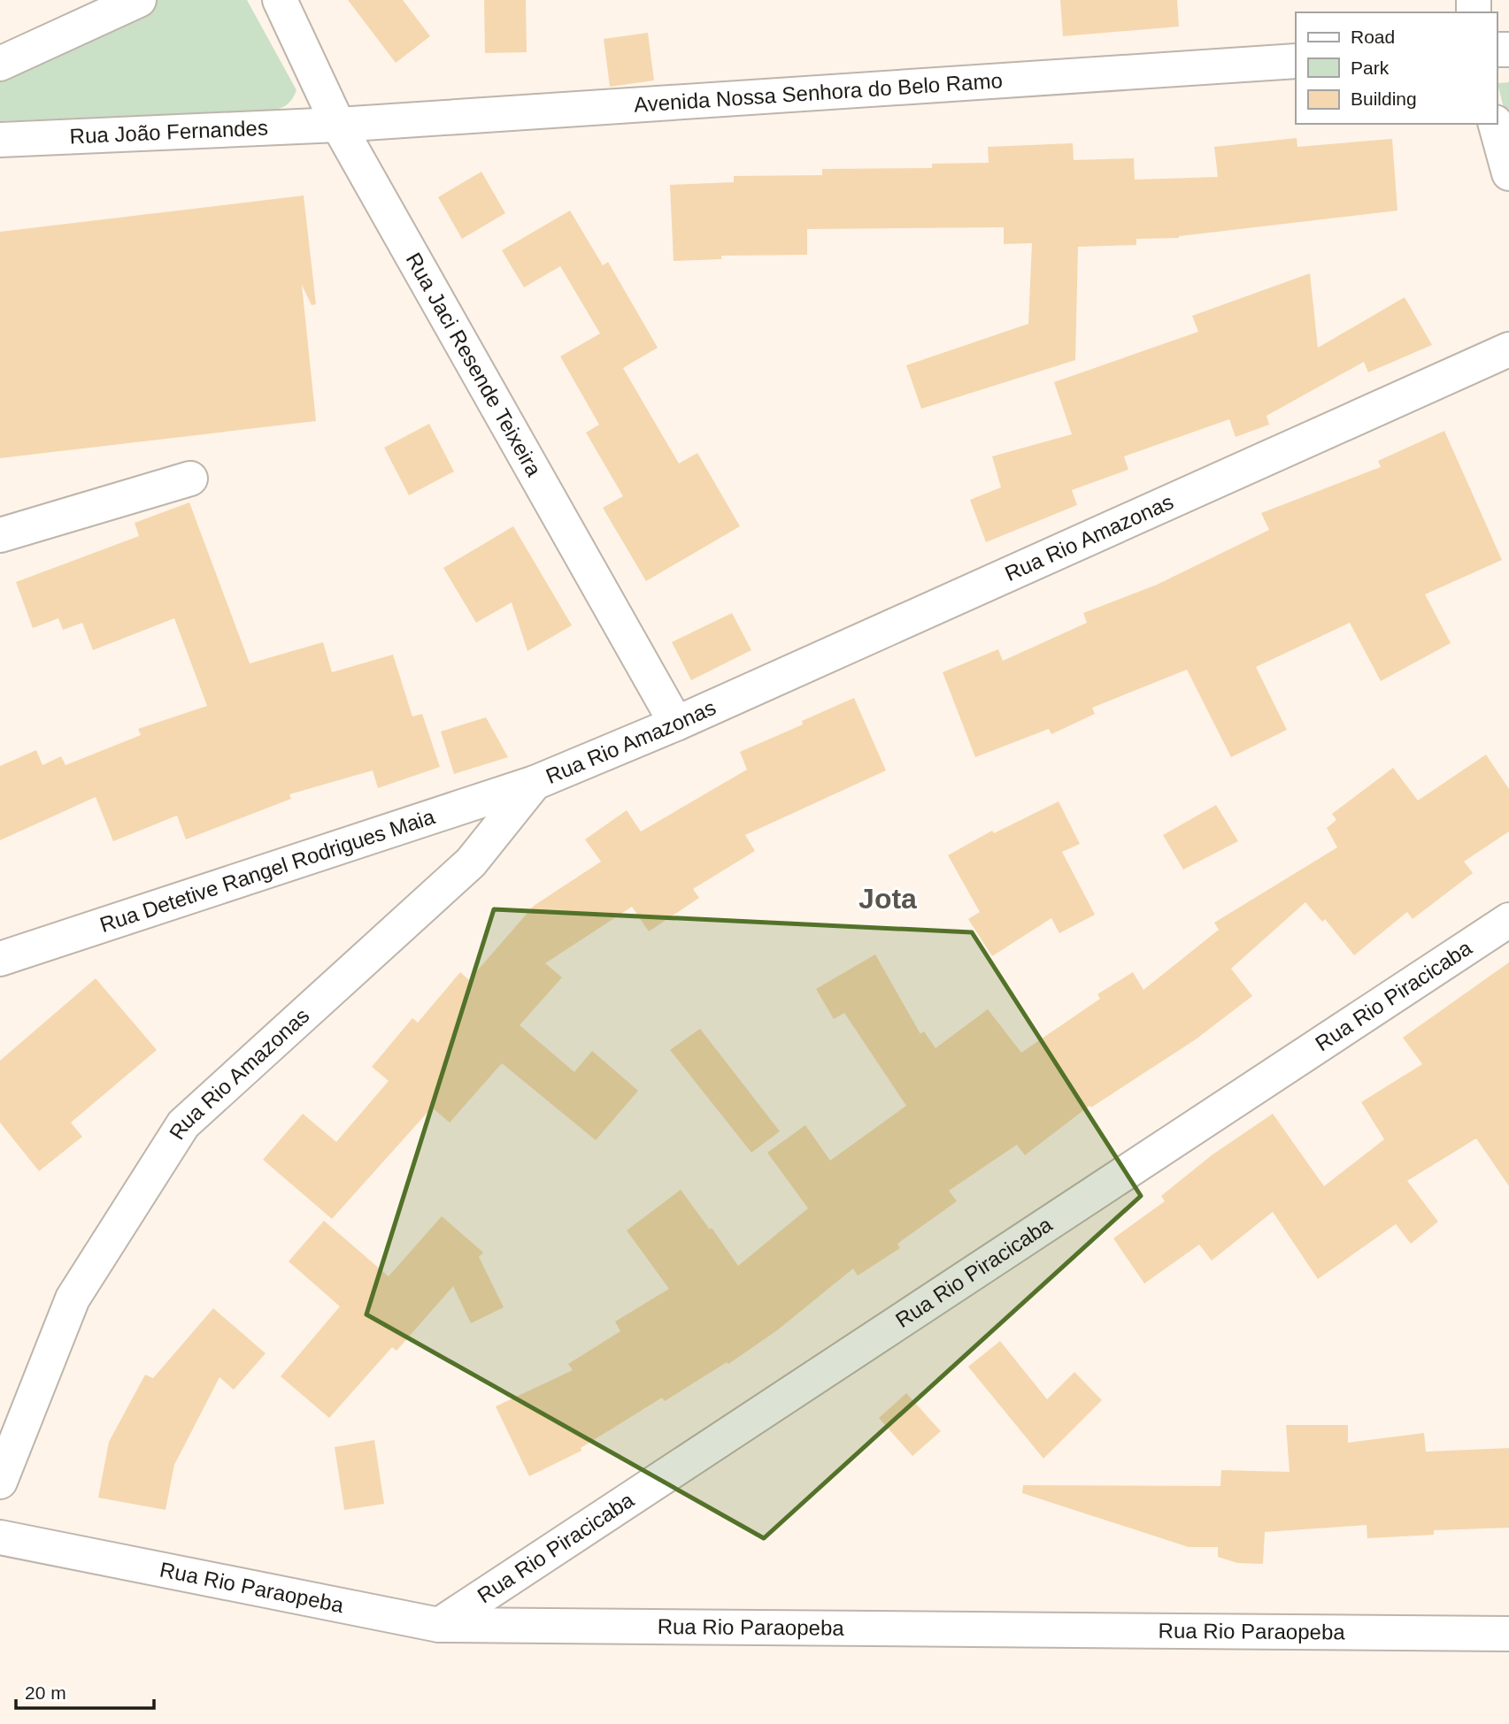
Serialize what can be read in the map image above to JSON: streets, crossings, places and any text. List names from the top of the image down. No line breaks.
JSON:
{"streets":{"street":["Avenida Nossa Senhora do Belo Ramo","Rua João Fernandes","Rua Jaci Resende Teixeira","Rua Rio Amazonas","Rua Detetive Rangel Rodrigues Maia","Rua Rio Piracicaba","Rua Rio Paraopeba"]},"crossings":[["Avenida Nossa Senhora do Belo Ramo","Rua João Fernandes"],["Avenida Nossa Senhora do Belo Ramo","Rua Jaci Resende Teixeira"],["Rua João Fernandes","Rua Jaci Resende Teixeira"],["Rua Jaci Resende Teixeira","Rua Rio Amazonas"],["Rua Rio Amazonas","Rua Detetive Rangel Rodrigues Maia"],["Rua Rio Piracicaba","Rua Rio Paraopeba"]],"districts":["Jota"],"legend":["Road","Park","Building"],"scale_bar":"20 m"}
